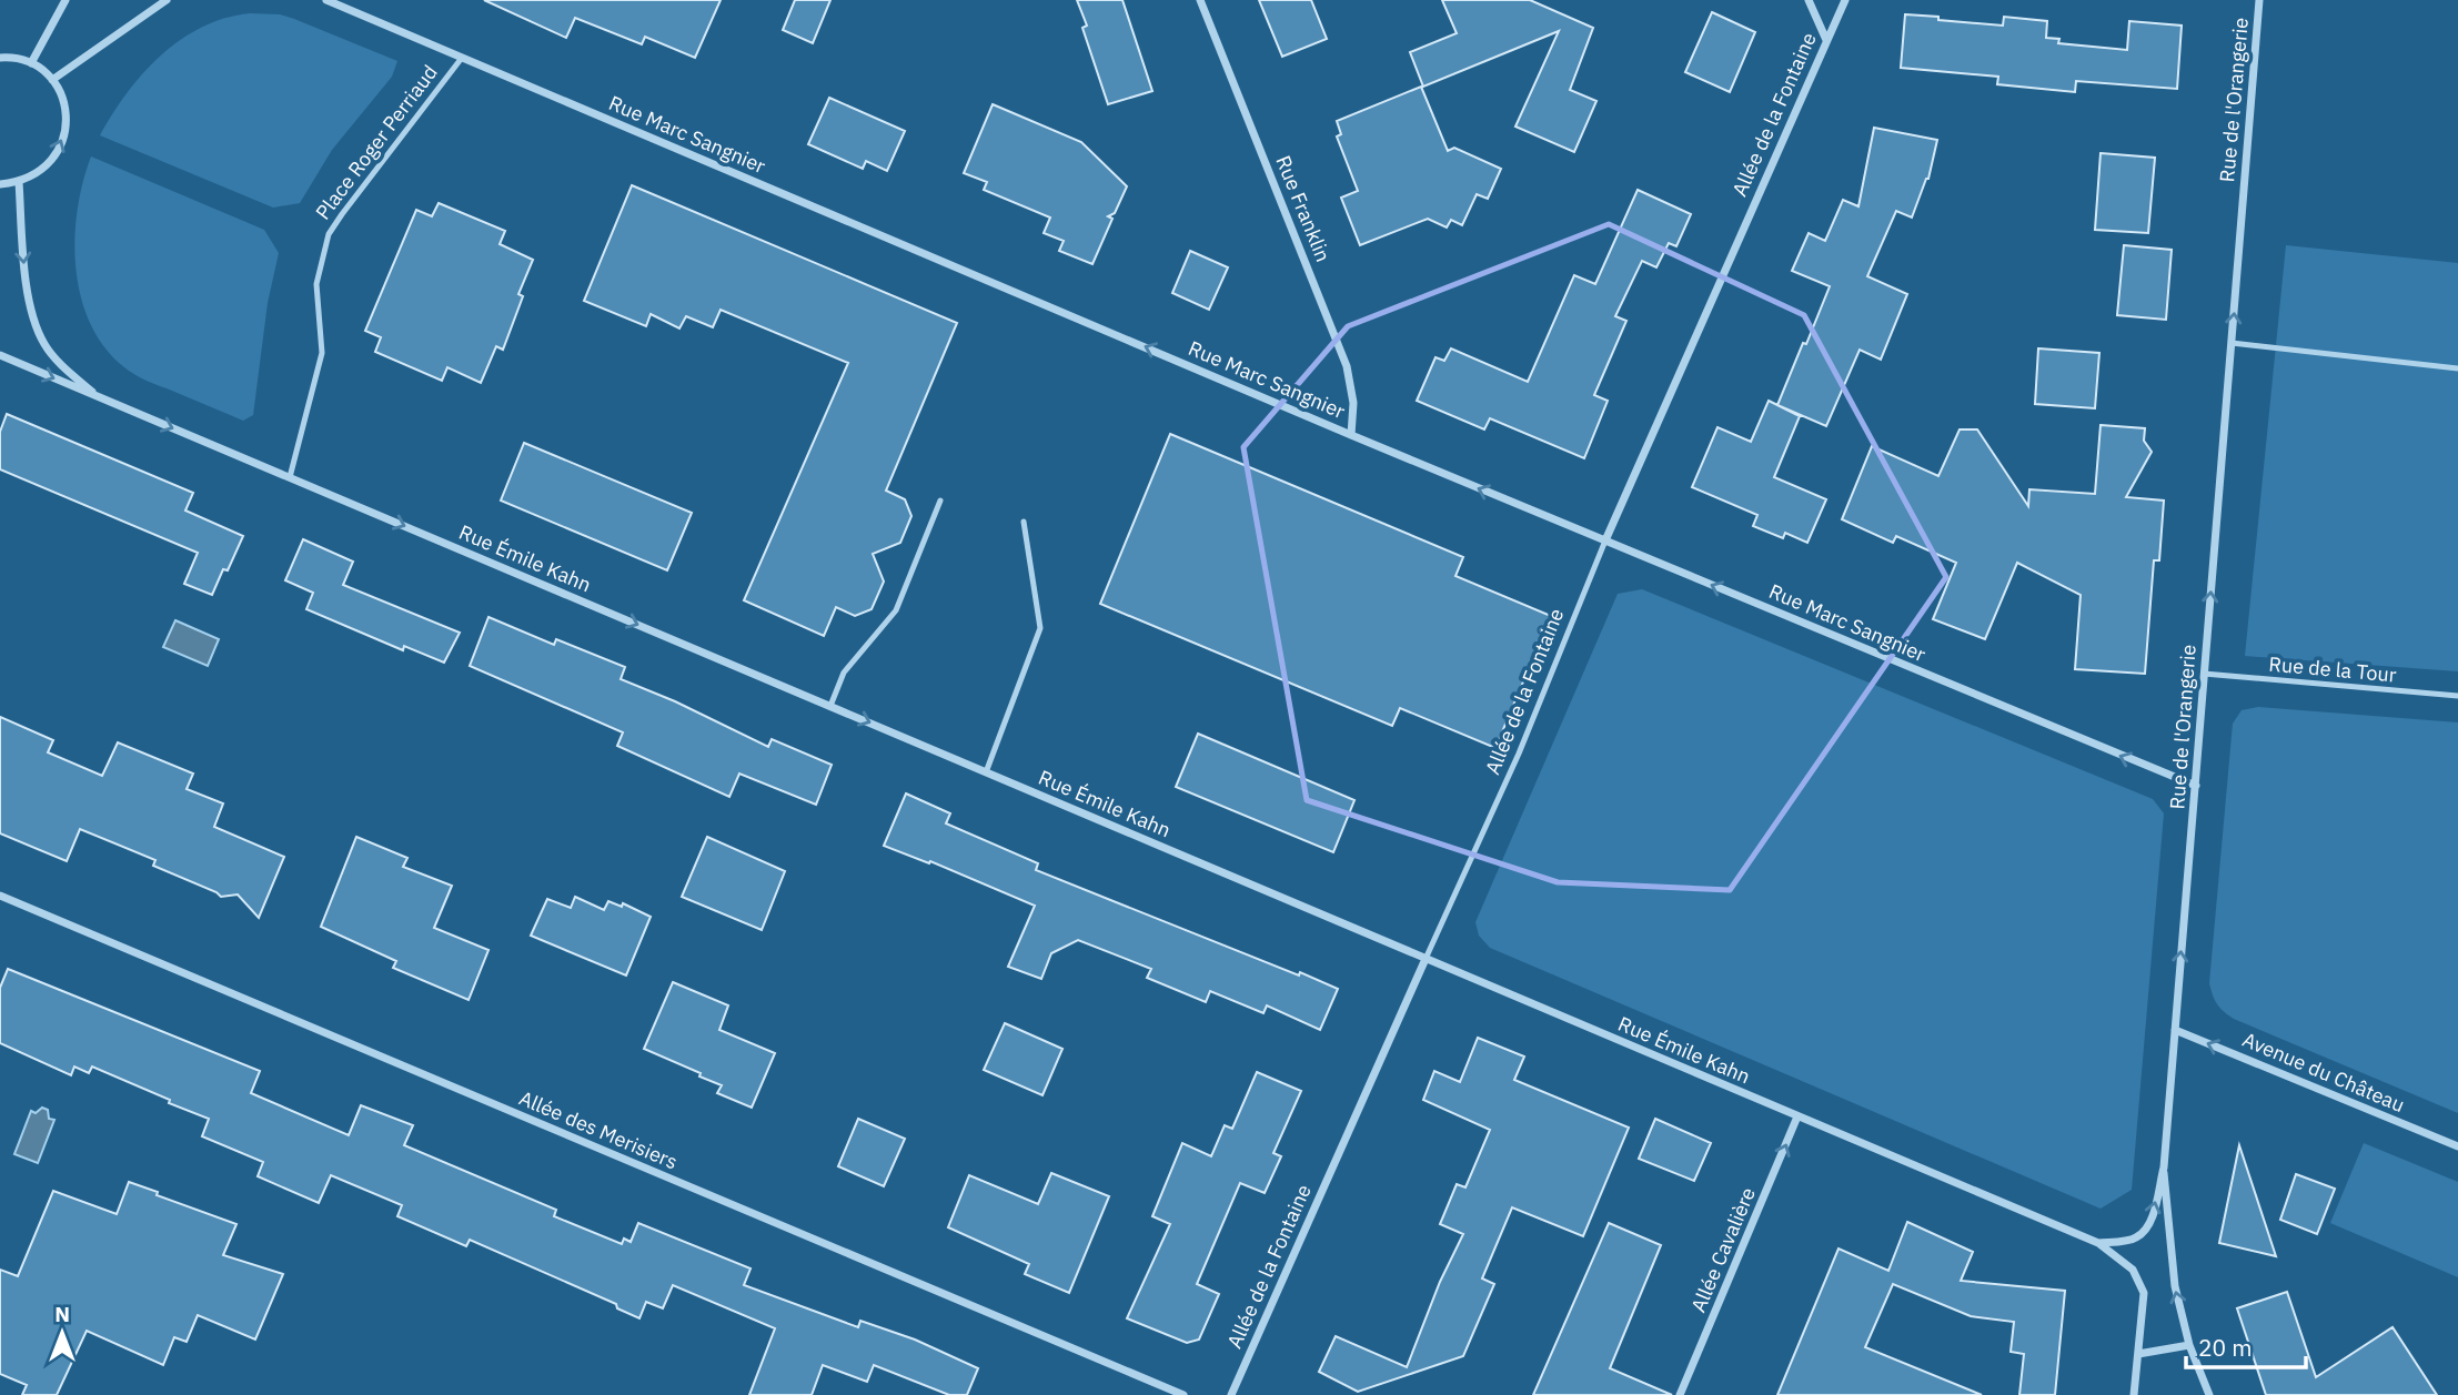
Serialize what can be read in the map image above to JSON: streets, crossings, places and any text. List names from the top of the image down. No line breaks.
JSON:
{"streets":{"street":["Rue de l'Orangerie","Allée de la Fontaine","Rue Marc Sangnier","Rue Franklin","Rue Émile Kahn","Avenue du Château","Allée des Merisiers","Allée Cavalière"],"lane":["Place Roger Perriaud","Rue de la Tour"]},"crossings":[["Rue de l'Orangerie","Rue Marc Sangnier"],["Rue de l'Orangerie","Rue Émile Kahn"],["Rue de l'Orangerie","Rue de la Tour"],["Rue de l'Orangerie","Avenue du Château"],["Allée de la Fontaine","Rue Marc Sangnier"],["Allée de la Fontaine","Rue Émile Kahn"],["Rue Marc Sangnier","Place Roger Perriaud"],["Rue Marc Sangnier","Rue Franklin"],["Place Roger Perriaud","Rue Émile Kahn"],["Rue Émile Kahn","Allée Cavalière"]],"one_way":["Rue de l'Orangerie","Rue Marc Sangnier","Rue Émile Kahn","Avenue du Château","Allée Cavalière"],"scale_bar":"20 m","north":"top"}
